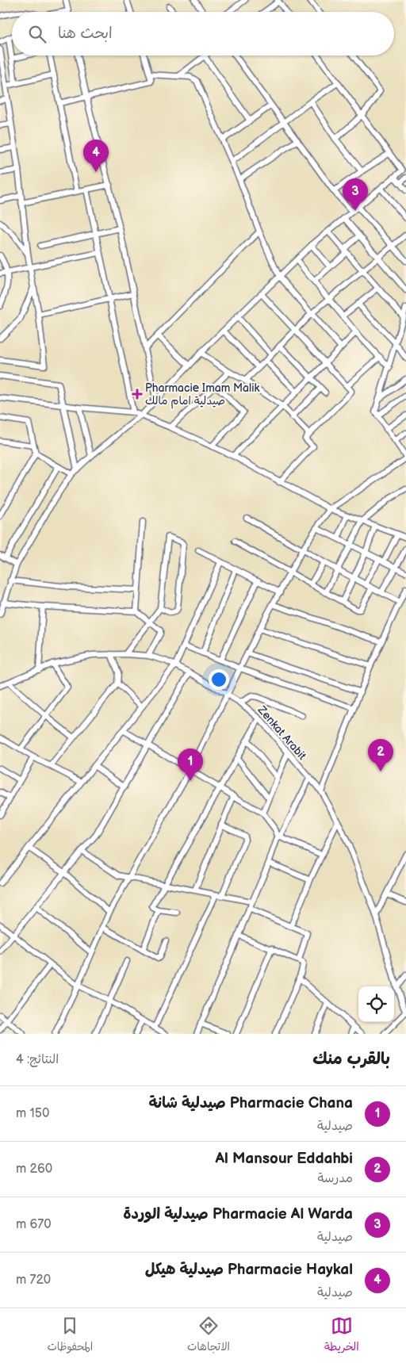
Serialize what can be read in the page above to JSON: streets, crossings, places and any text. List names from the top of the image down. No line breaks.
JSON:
{"streets":{"street":["Zenkat Arabit"]},"places":{"health":["Pharmacie Imam Malik صيدلية امام مالك"]},"page":{"search":"ابحث هنا","pins":["4","3","2","1"],"heading":["بالقرب منك","النتائج: 4"],"list":[{"mark":"1","name":"Pharmacie Chana صيدلية شانة","note":"صيدلية","value":"150 m"},{"mark":"2","name":"Al Mansour Eddahbi","note":"مدرسة","value":"260 m"},{"mark":"3","name":"Pharmacie Al Warda صيدلية الوردة","note":"صيدلية","value":"670 m"},{"mark":"4","name":"Pharmacie Haykal صيدلية هيكل","note":"صيدلية","value":"720 m"}],"nav":["الخريطة","الاتجاهات","المحفوظات"]}}
